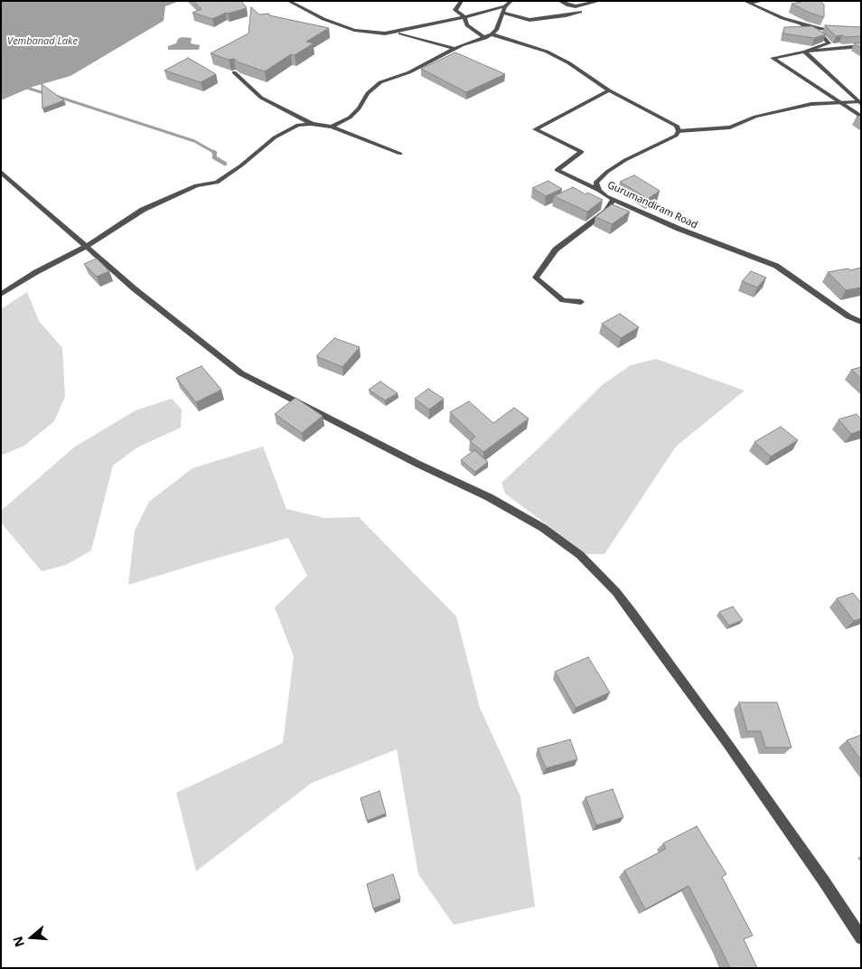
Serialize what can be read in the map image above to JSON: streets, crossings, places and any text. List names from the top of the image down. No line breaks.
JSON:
{"streets":{"street":["Gurumandiram Road"]},"water":["Vembanad Lake"],"north":"left"}
